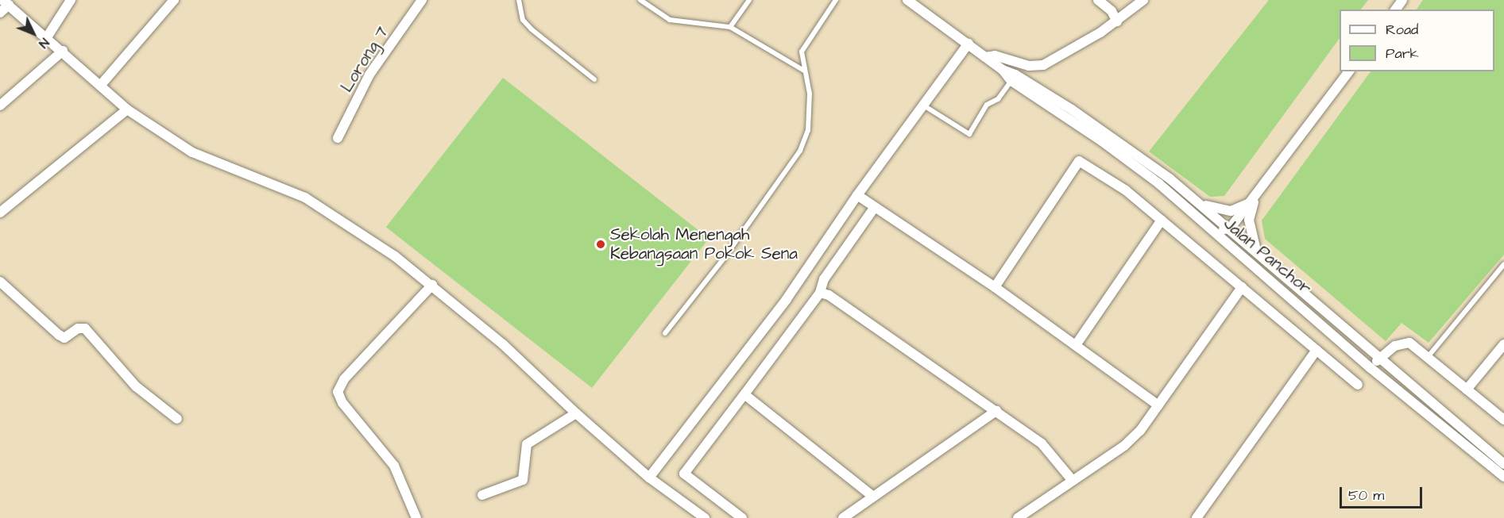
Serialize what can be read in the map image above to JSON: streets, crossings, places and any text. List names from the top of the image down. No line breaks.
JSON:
{"streets":{"street":["Lorong 7","Jalan Panchor"]},"places":["Sekolah Menengah Kebangsaan Pokok Sena"],"legend":["Road","Park"],"scale_bar":"50 m","north":"bottom right"}
